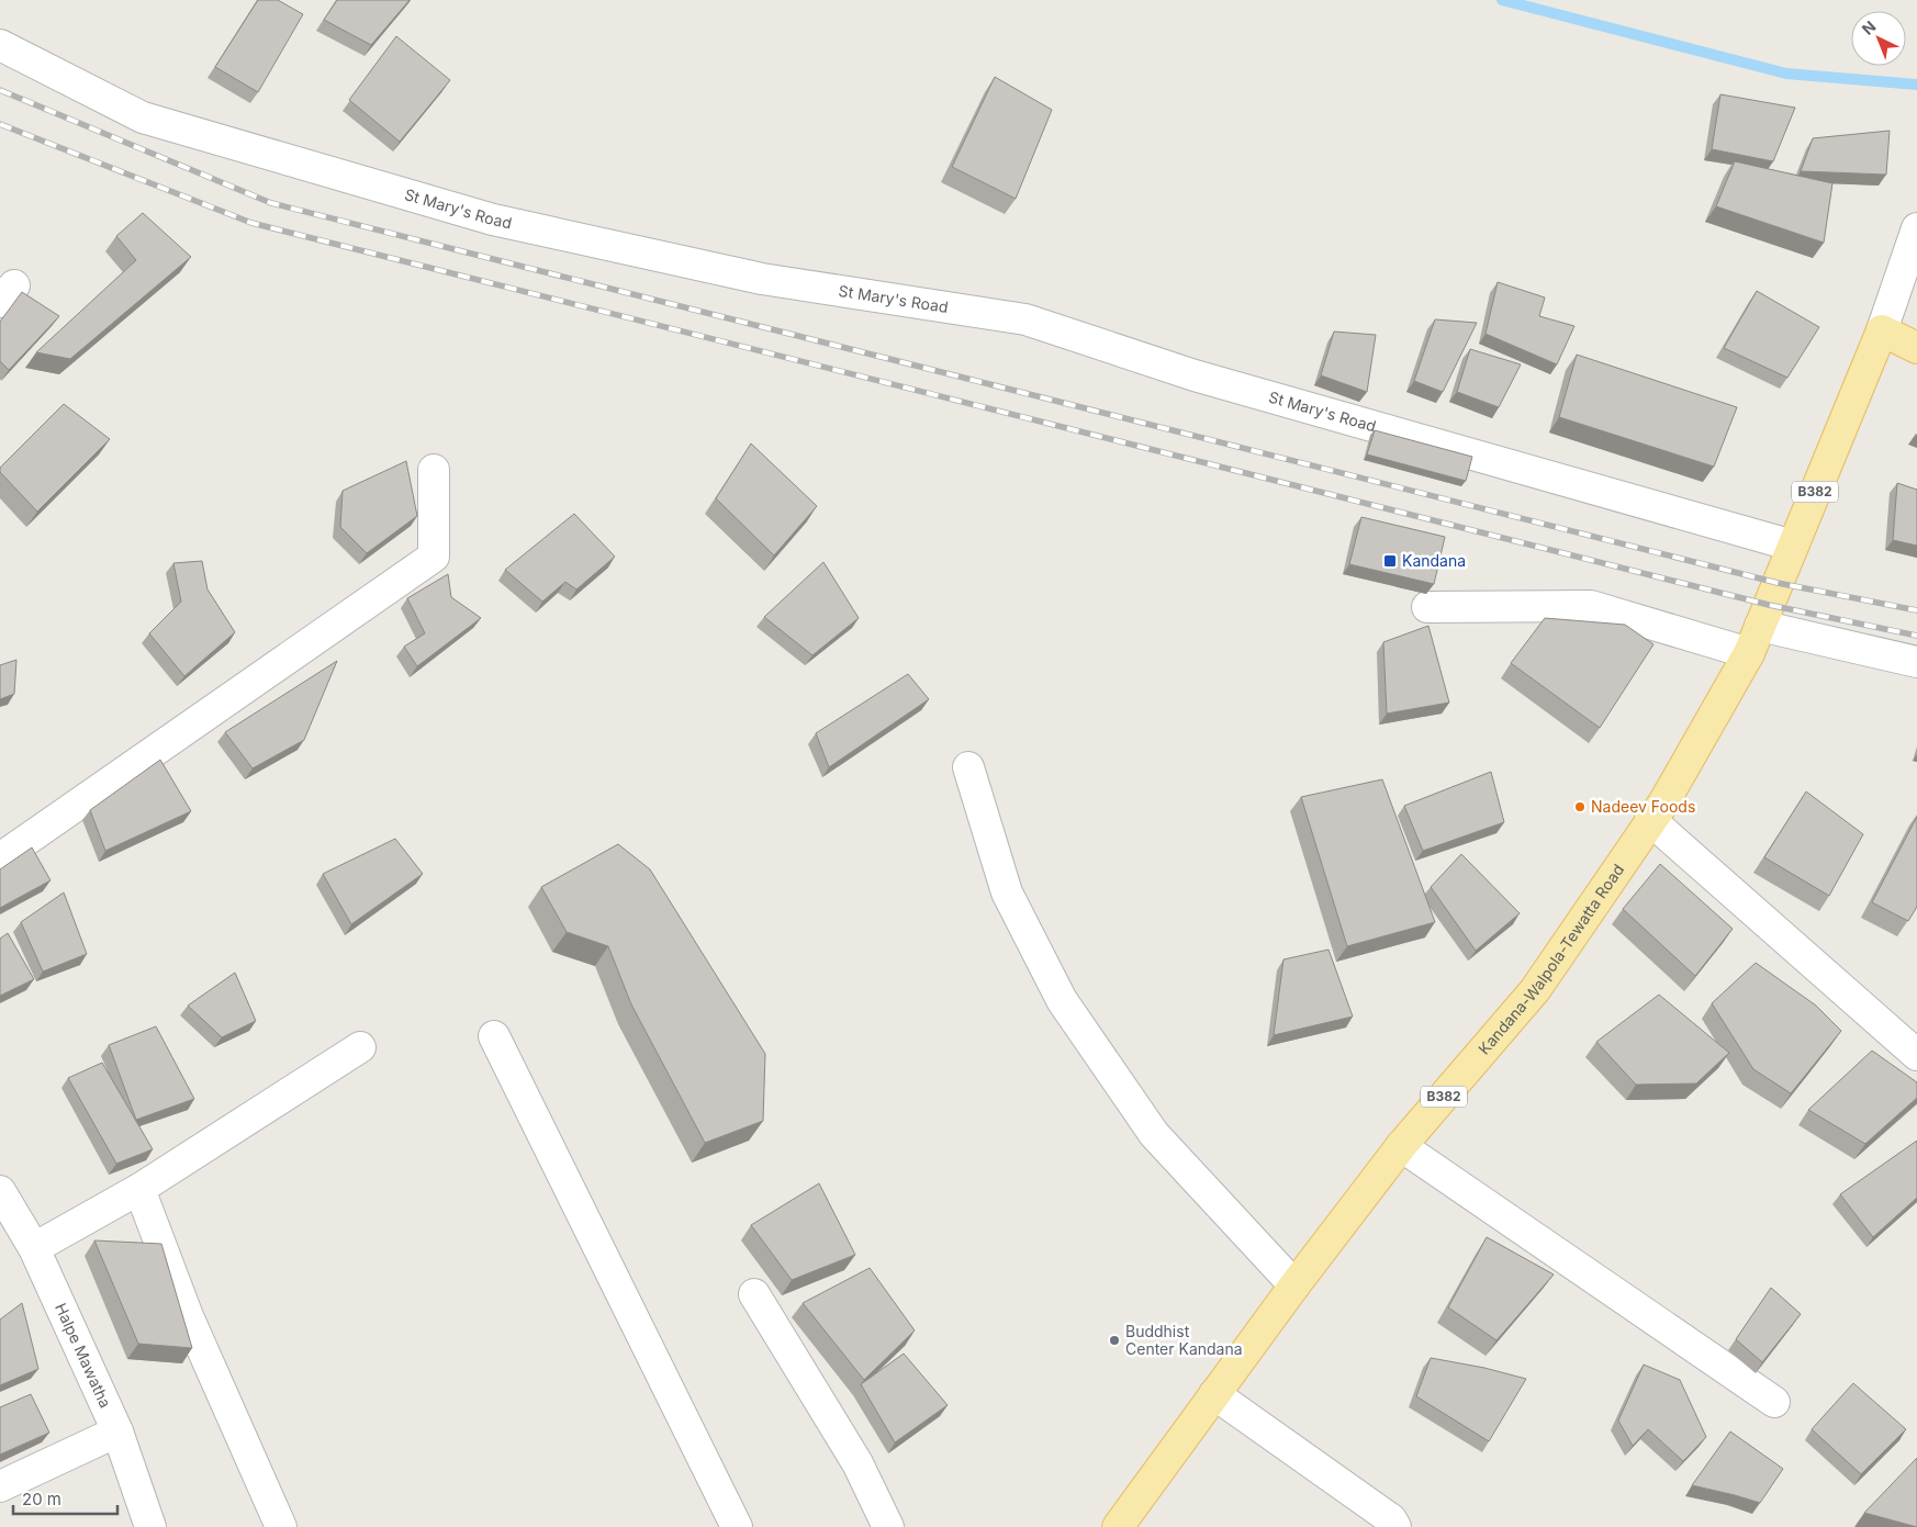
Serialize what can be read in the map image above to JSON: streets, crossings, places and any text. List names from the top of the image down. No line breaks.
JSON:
{"streets":{"main road":["B382","Kandana-Walpola-Tewatta Road"],"street":["St Mary's Road","Halpe Mawatha"]},"crossings":[["St Mary's Road","Kandana-Walpola-Tewatta Road"]],"places":{"transit":["Kandana"],"other":["Nadeev Foods","Buddhist Center Kandana"]},"scale_bar":"20 m","north":"top left"}
